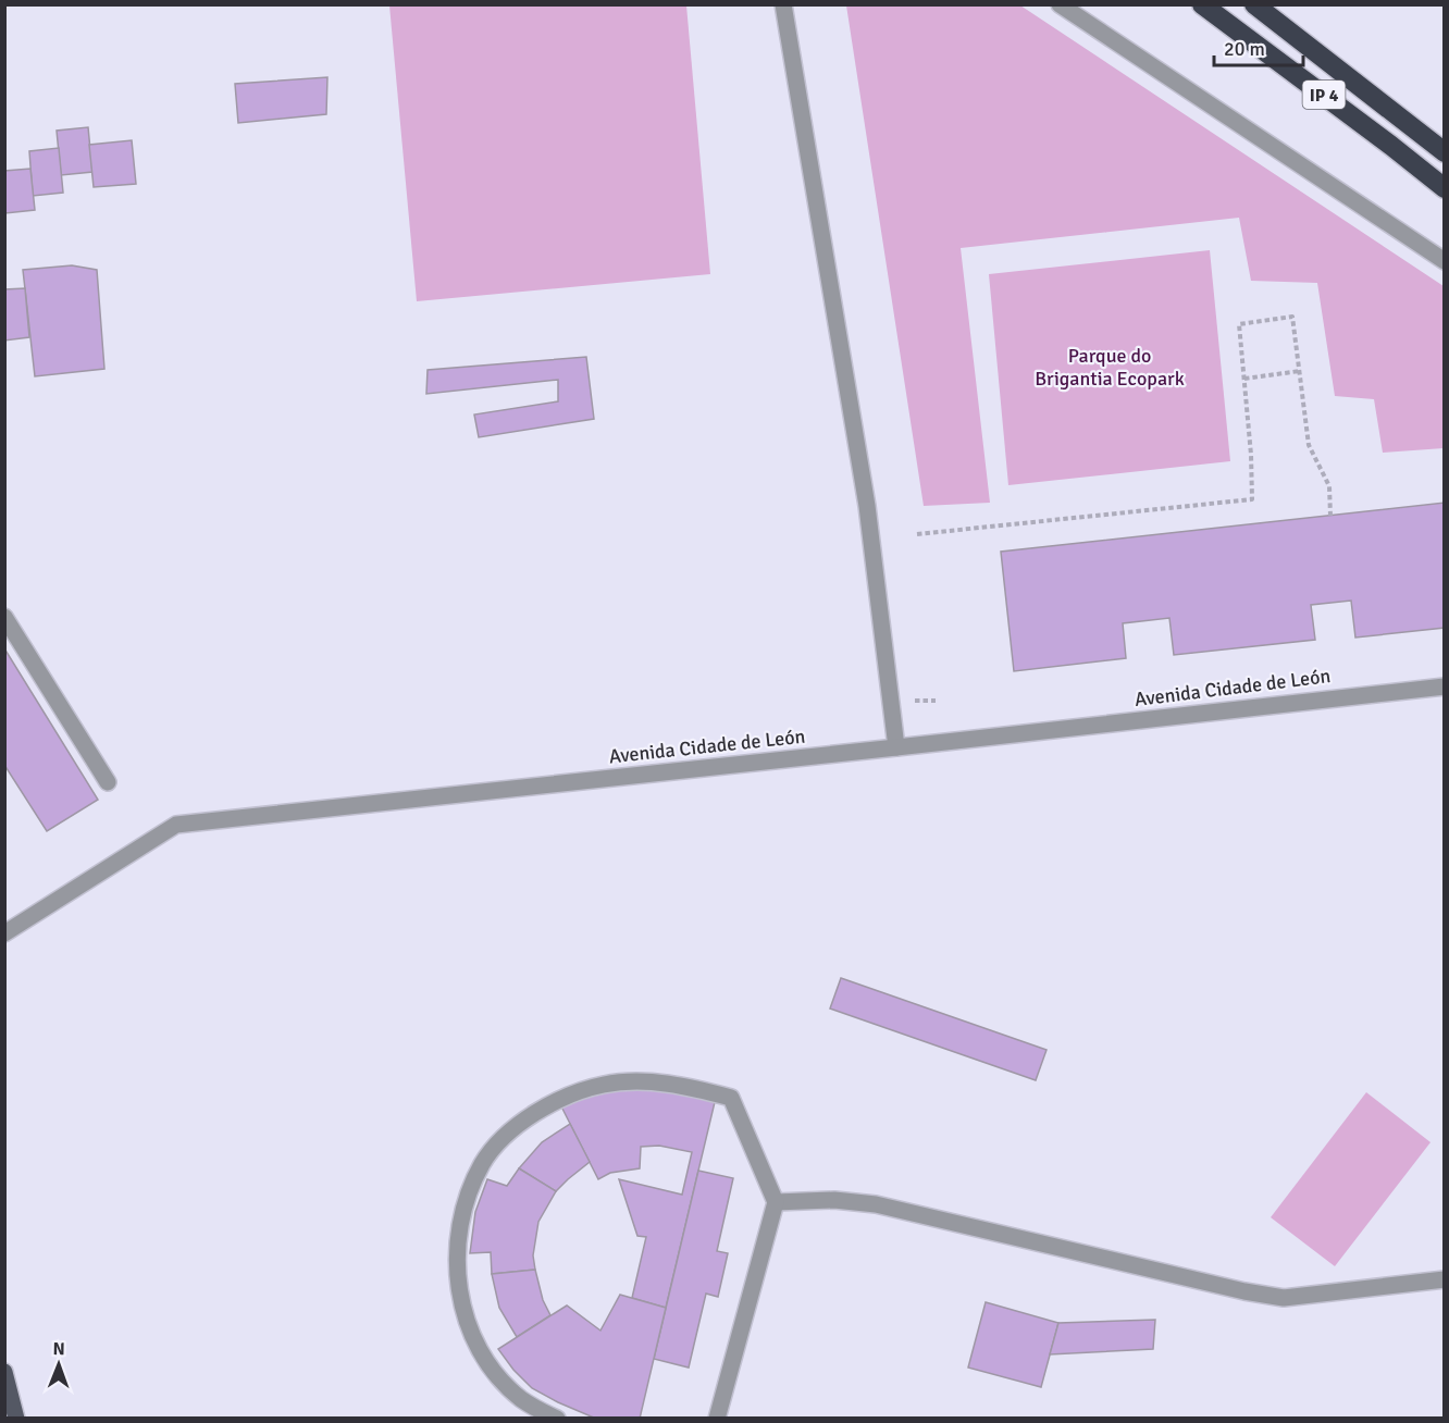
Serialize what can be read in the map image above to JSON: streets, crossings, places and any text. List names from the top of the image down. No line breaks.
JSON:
{"streets":{"highway":["IP 4"],"street":["Avenida Cidade de León"]},"parks":["Parque do Brigantia Ecopark"],"scale_bar":"20 m","north":"top"}
